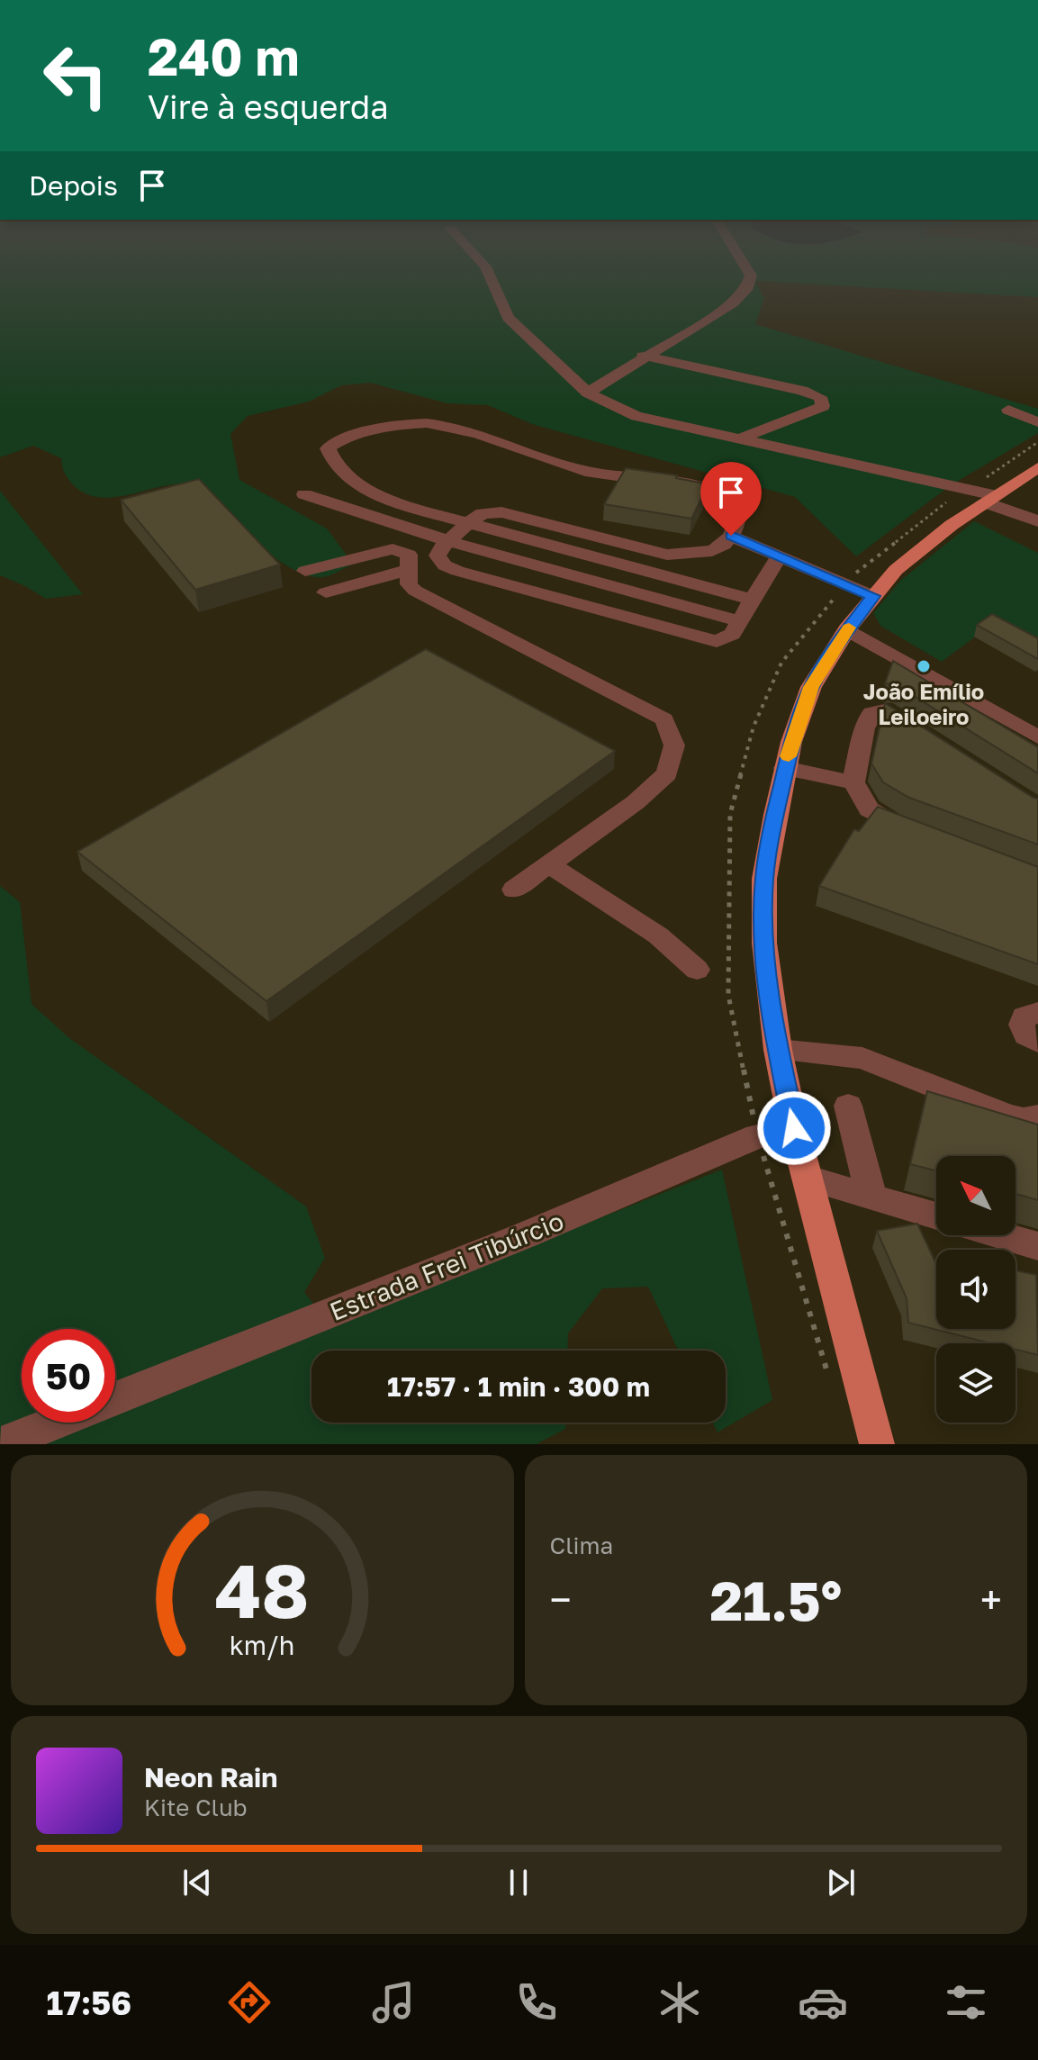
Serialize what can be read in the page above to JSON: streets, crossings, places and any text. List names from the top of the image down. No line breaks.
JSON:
{"streets":{"street":["Estrada Frei Tibúrcio"]},"places":["João Emílio Leiloeiro"],"north":"top left","page":{"turn":["240 m","Vire à esquerda"],"then":"Depois","limit":"50","trip":"17:57 · 1 min · 300 m","tile":"Clima","heat":["−","21.5°","+"],"song":["Neon Rain","Kite Club"],"tabs":"17:56","gauge":["48","km/h"]}}
